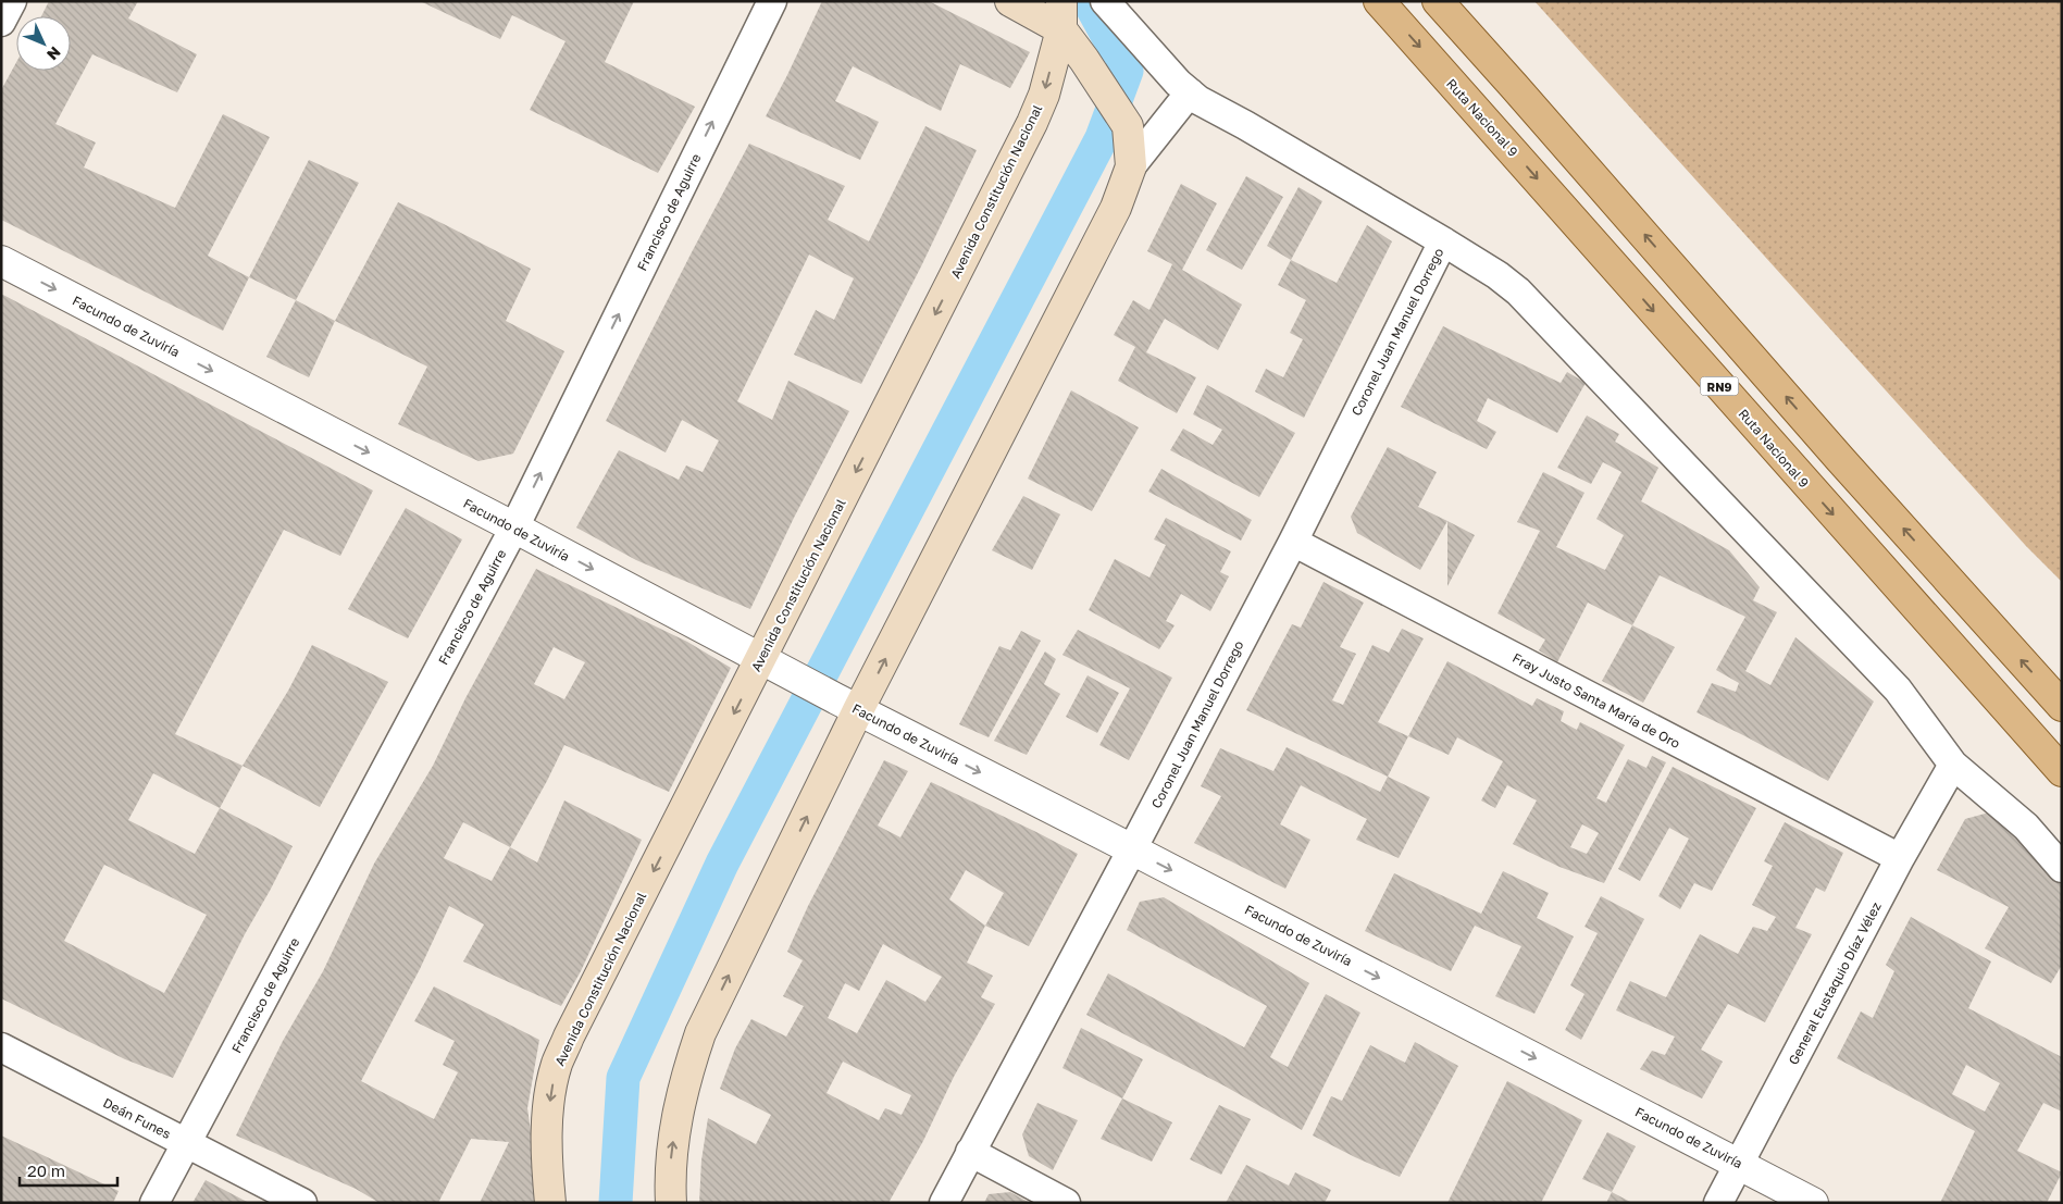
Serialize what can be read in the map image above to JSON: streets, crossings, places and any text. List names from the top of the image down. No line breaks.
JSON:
{"streets":{"main road":["Ruta Nacional 9","Avenida Constitución Nacional","RN9"],"street":["Francisco de Aguirre","Facundo de Zuviría","Coronel Juan Manuel Dorrego","Fray Justo Santa María de Oro","General Eustaquio Díaz Vélez","Deán Funes"]},"crossings":[["Avenida Constitución Nacional","Facundo de Zuviría"],["Francisco de Aguirre","Facundo de Zuviría"],["Francisco de Aguirre","Deán Funes"],["Facundo de Zuviría","Coronel Juan Manuel Dorrego"],["Facundo de Zuviría","General Eustaquio Díaz Vélez"],["Coronel Juan Manuel Dorrego","Fray Justo Santa María de Oro"],["Fray Justo Santa María de Oro","General Eustaquio Díaz Vélez"]],"one_way":["Francisco de Aguirre","Facundo de Zuviría"],"scale_bar":"20 m","north":"bottom right"}
